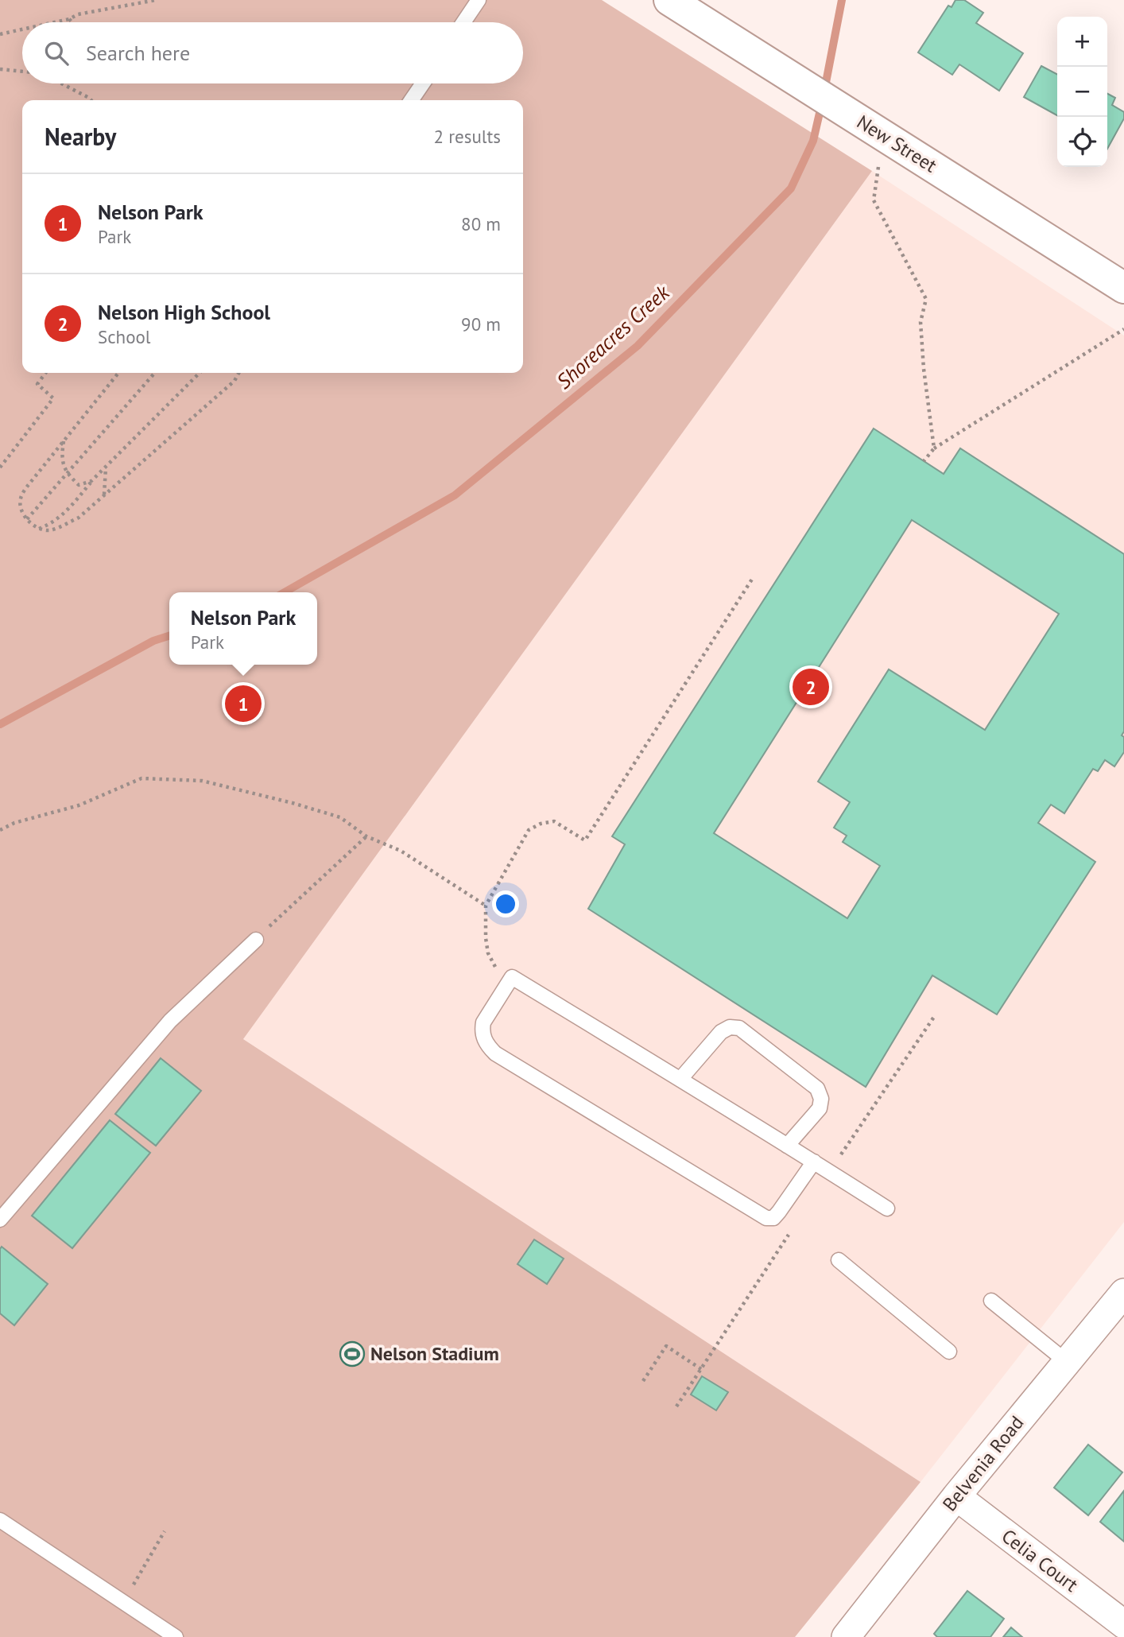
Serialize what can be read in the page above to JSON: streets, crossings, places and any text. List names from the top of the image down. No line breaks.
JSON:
{"streets":{"main road":["New Street"],"street":["Belvenia Road","Celia Court"]},"crossings":[["Belvenia Road","Celia Court"]],"water":["Shoreacres Creek"],"places":{"sports":["Nelson Stadium"]},"page":{"map_buttons":["+","−"],"search":"Search here","heading":["Nearby","2 results"],"list":[{"mark":"1","name":"Nelson Park","note":"Park","value":"80 m"},{"mark":"2","name":"Nelson High School","note":"School","value":"90 m"}],"popup":["Nelson Park","Park"],"pins":["2","1"]}}
